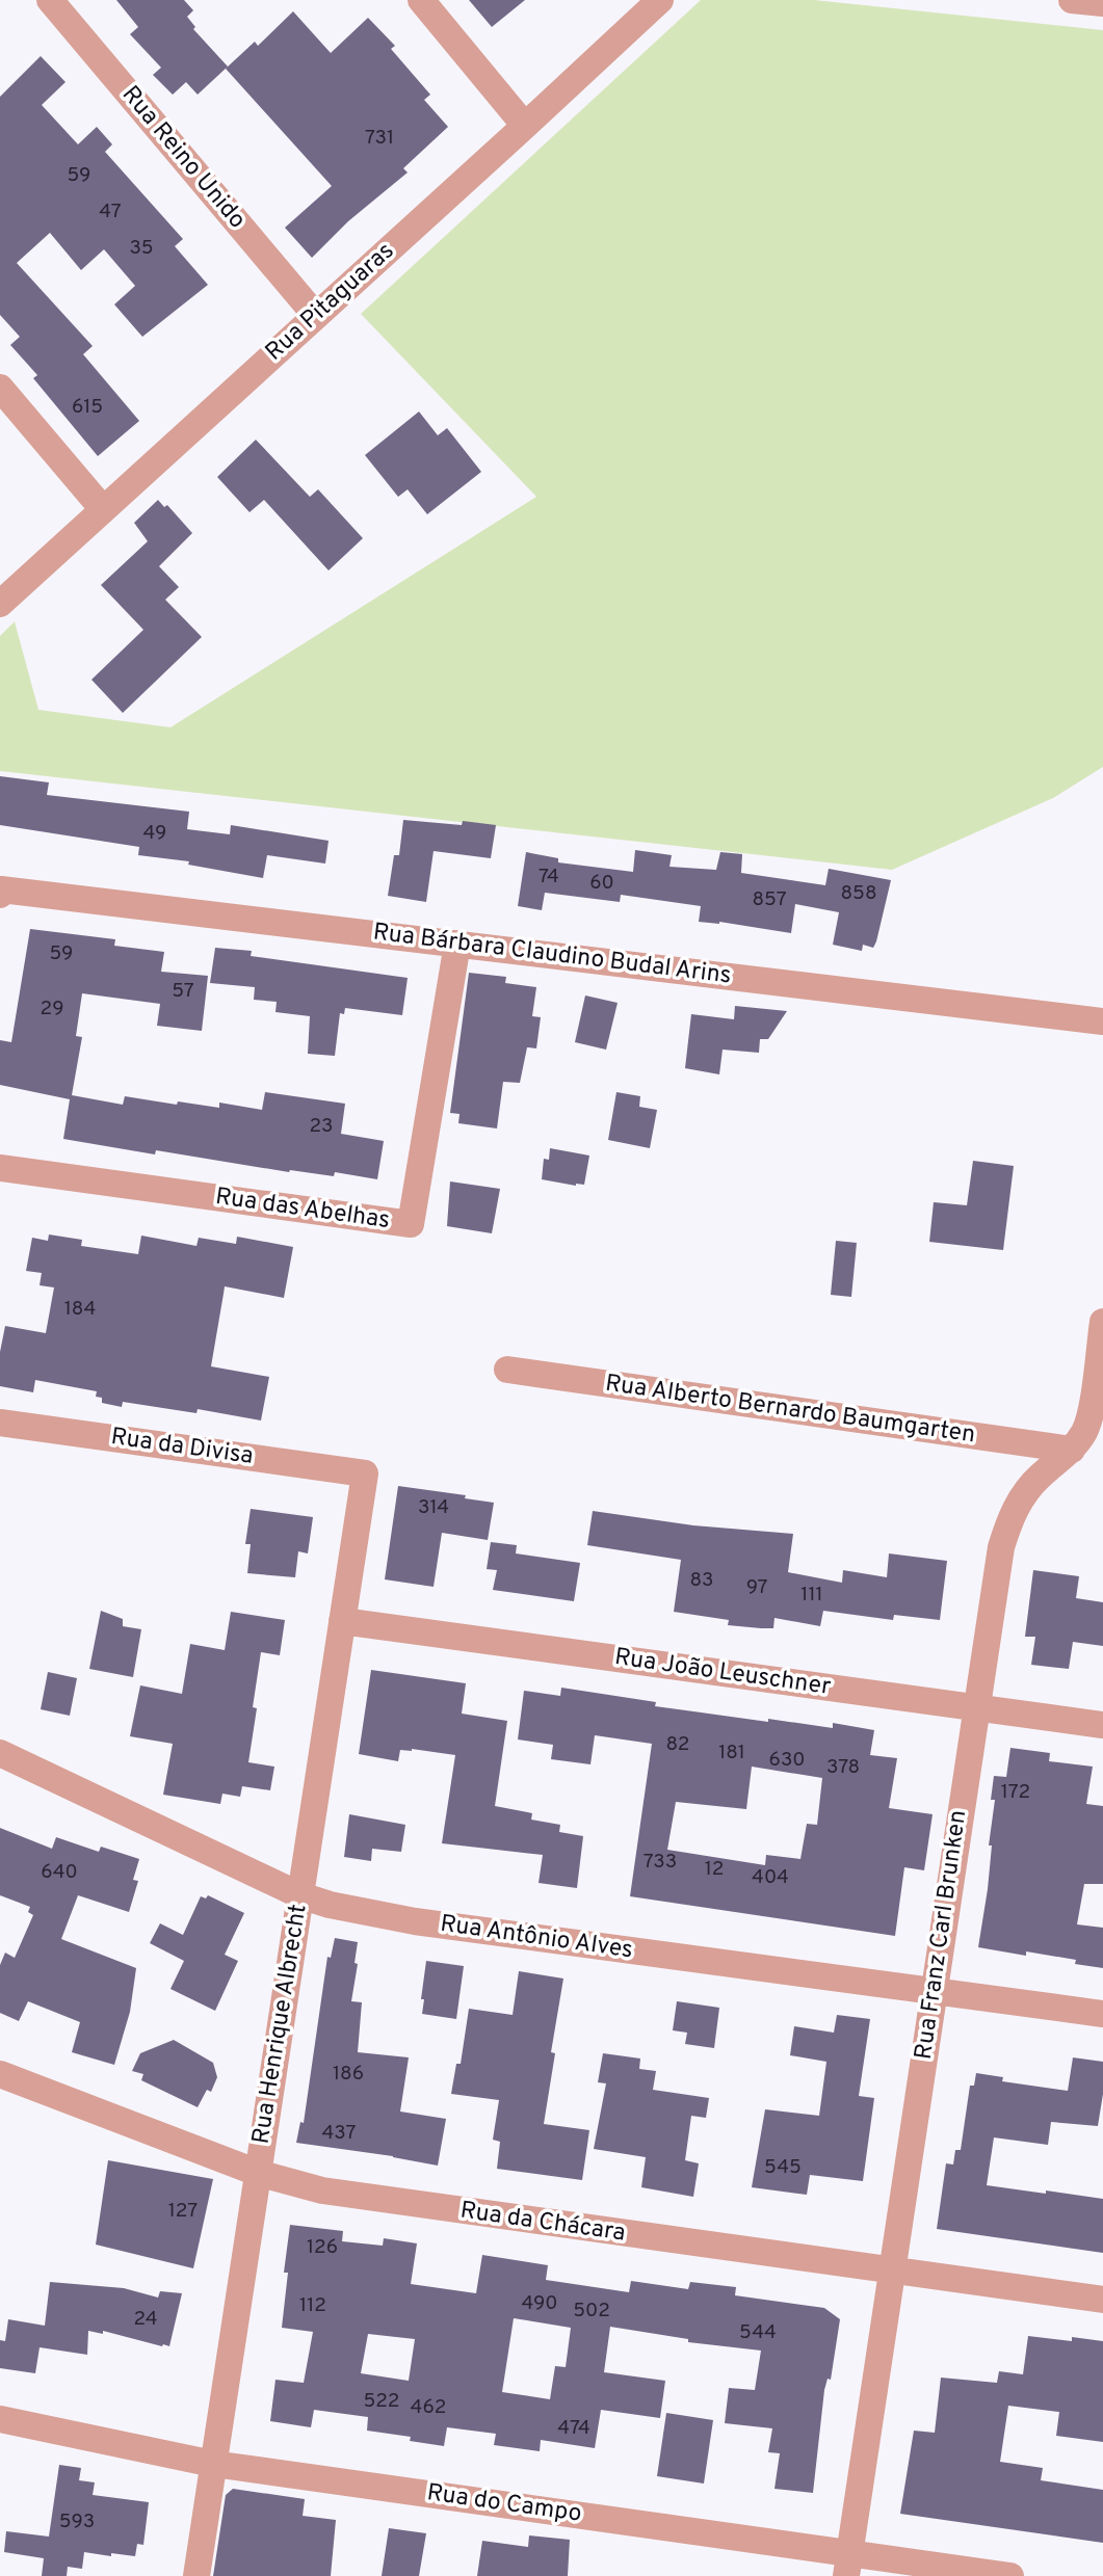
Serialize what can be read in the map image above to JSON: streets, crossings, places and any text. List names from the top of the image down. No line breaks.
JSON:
{"streets":{"street":["Rua Reino Unido","Rua Pitaguaras","Rua Bárbara Claudino Budal Arins","Rua das Abelhas","Rua Alberto Bernardo Baumgarten","Rua da Divisa","Rua João Leuschner","Rua Franz Carl Brunken","Rua Antônio Alves","Rua Henrique Albrecht","Rua da Chácara","Rua do Campo"]},"crossings":[["Rua Reino Unido","Rua Pitaguaras"],["Rua Bárbara Claudino Budal Arins","Rua das Abelhas"],["Rua Alberto Bernardo Baumgarten","Rua Franz Carl Brunken"],["Rua da Divisa","Rua Henrique Albrecht"],["Rua João Leuschner","Rua Franz Carl Brunken"],["Rua João Leuschner","Rua Henrique Albrecht"],["Rua Franz Carl Brunken","Rua Antônio Alves"],["Rua Franz Carl Brunken","Rua da Chácara"],["Rua Franz Carl Brunken","Rua do Campo"],["Rua Antônio Alves","Rua Henrique Albrecht"],["Rua Henrique Albrecht","Rua da Chácara"],["Rua Henrique Albrecht","Rua do Campo"]],"house_numbers":["731","59","47","35","615","49","74","60","858","857","59","57","29","23","184","314","83","97","111","82","181","630","378","172","733","12","640","404","186","437","545","127","126","490","112","502","24","544","522","462","474","593"]}
